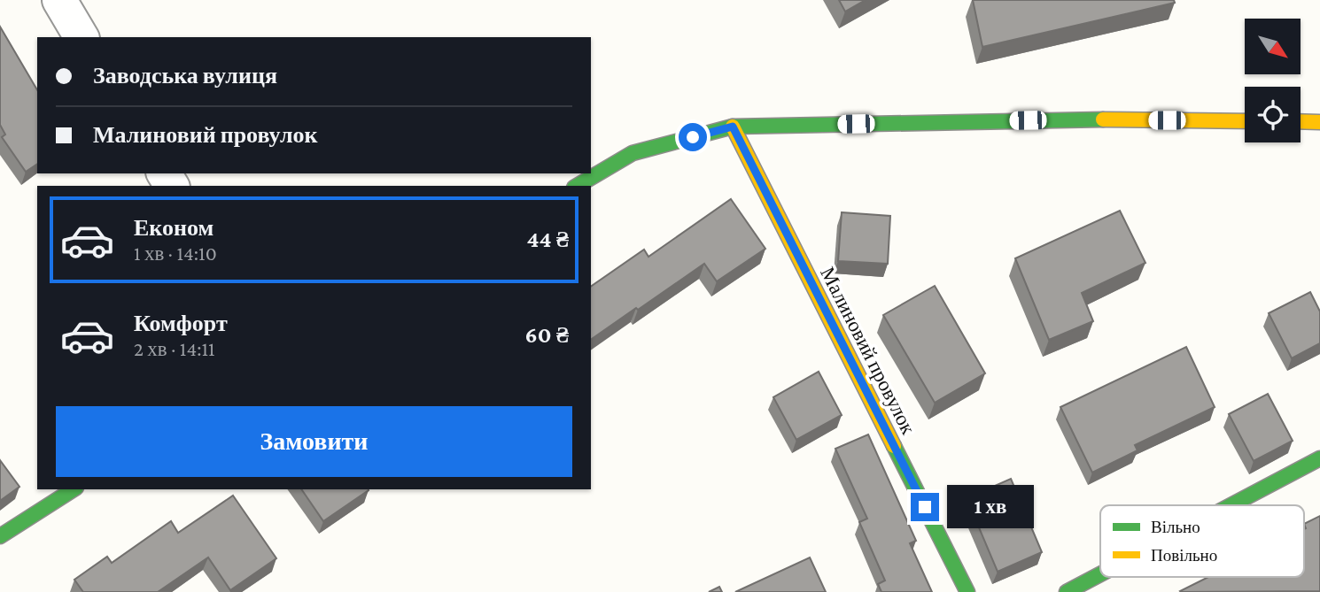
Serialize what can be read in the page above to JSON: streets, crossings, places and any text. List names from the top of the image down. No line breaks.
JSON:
{"streets":{"street":["Малиновий провулок"]},"legend":["Вільно","Повільно"],"north":"bottom right","page":{"banner":["Заводська вулиця","Малиновий провулок"],"list":[{"name":"Економ","note":"1 хв · 14:10","value":"44 ₴"},{"name":"Комфорт","note":"2 хв · 14:11","value":"60 ₴"}],"buttons":"Замовити","bubble":"1 хв"}}
